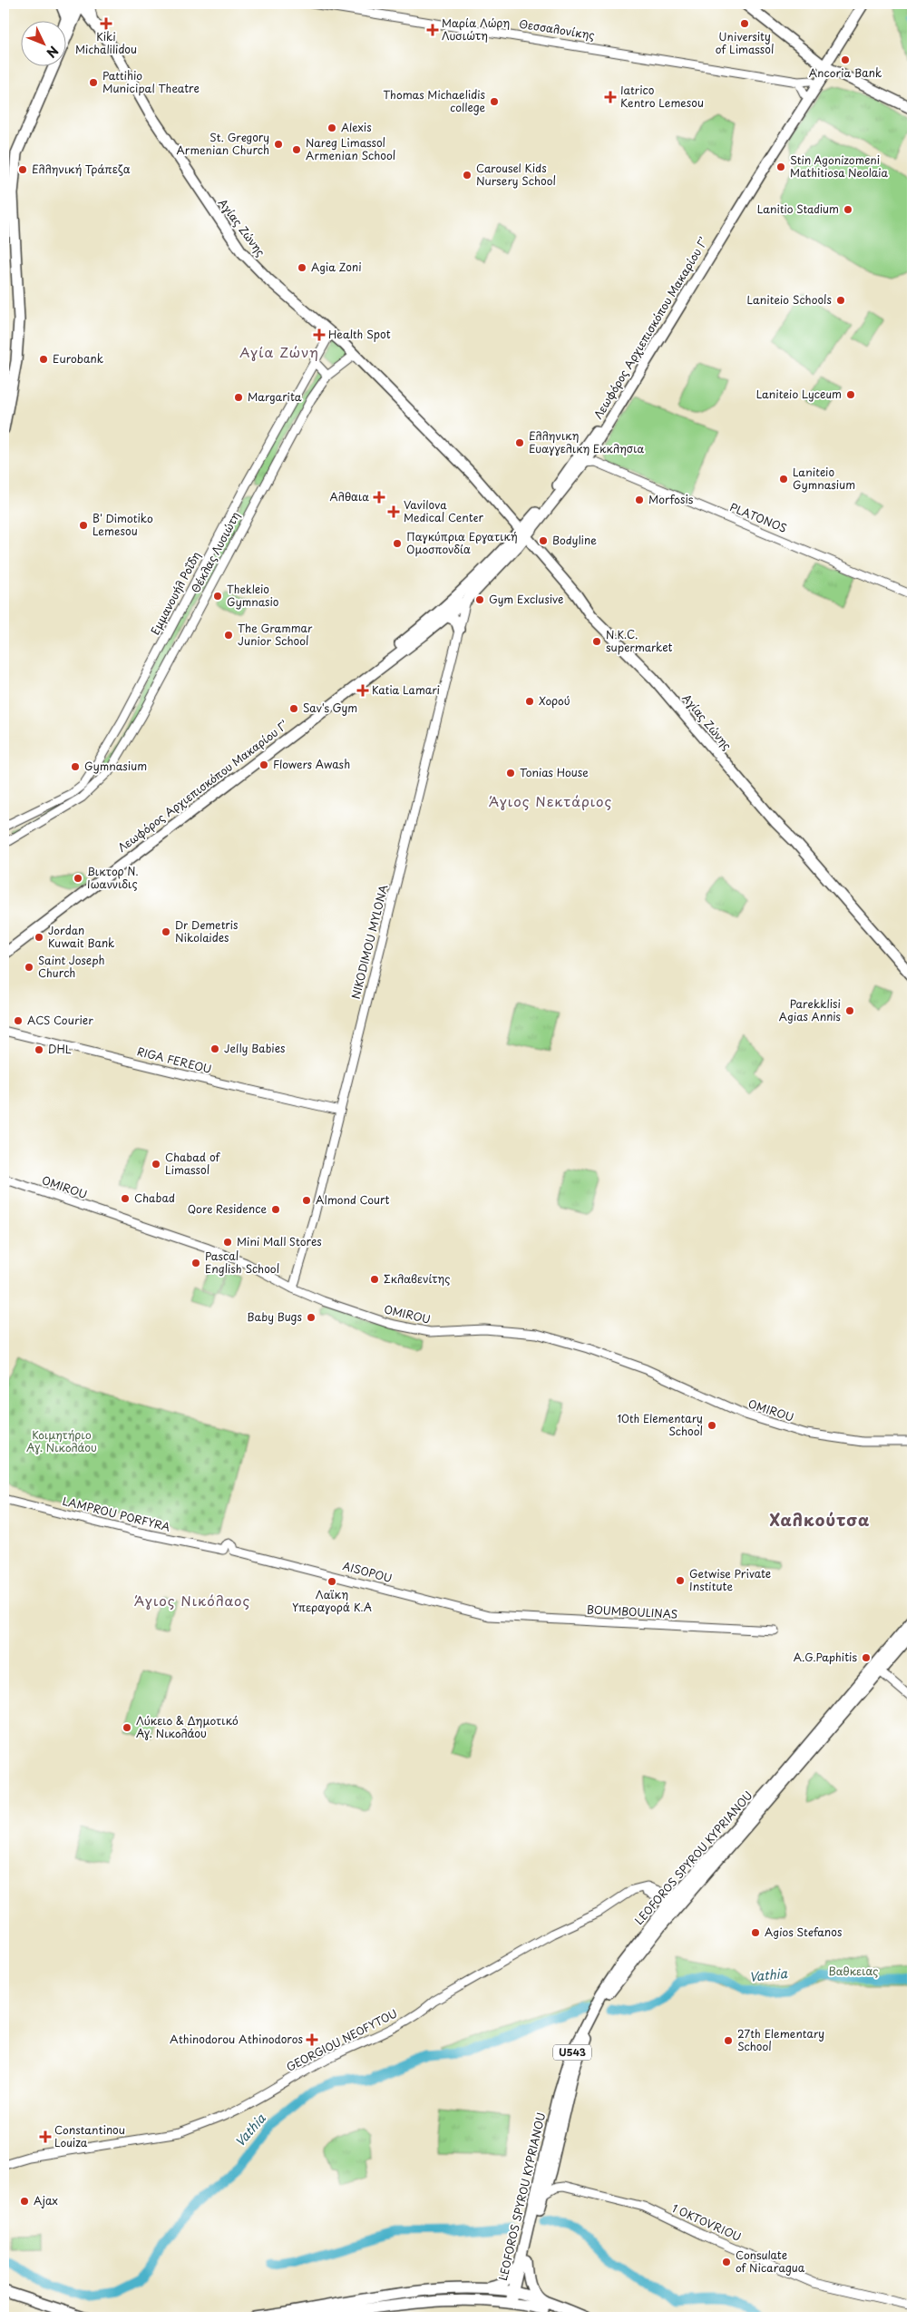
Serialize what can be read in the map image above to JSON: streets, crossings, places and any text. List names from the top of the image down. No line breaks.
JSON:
{"streets":{"main road":["Αγίας Ζώνης","Λεωφόρος Αρχιεπισκόπου Μακαρίου Γ’","LEOFOROS SPYROU KYPRIANOU","U543"],"street":["Θεσσαλονίκης","PLATONOS","Θέκλας Λυσιώτη","Εμμανουήλ Ροΐδη","NIKODIMOU MYLONA","RIGA FEREOU","OMIROU","LAMPROU PORFYRA","AISOPOU","BOUMBOULINAS","GEORGIOU NEOFYTOU","1 OKTOVRIOU"]},"crossings":[["Θεσσαλονίκης","Λεωφόρος Αρχιεπισκόπου Μακαρίου Γ’"],["Αγίας Ζώνης","Λεωφόρος Αρχιεπισκόπου Μακαρίου Γ’"],["Αγίας Ζώνης","Θέκλας Λυσιώτη"],["Αγίας Ζώνης","Εμμανουήλ Ροΐδη"],["Λεωφόρος Αρχιεπισκόπου Μακαρίου Γ’","PLATONOS"],["Λεωφόρος Αρχιεπισκόπου Μακαρίου Γ’","NIKODIMOU MYLONA"],["NIKODIMOU MYLONA","RIGA FEREOU"],["NIKODIMOU MYLONA","OMIROU"],["LAMPROU PORFYRA","AISOPOU"],["AISOPOU","BOUMBOULINAS"],["LEOFOROS SPYROU KYPRIANOU","GEORGIOU NEOFYTOU"],["LEOFOROS SPYROU KYPRIANOU","1 OKTOVRIOU"]],"districts":["Αγία Ζώνη","Άγιος Νεκτάριος","Χαλκούτσα","Άγιος Νικόλαος"],"water":["Vathia"],"parks":["Κοιμητήριο Αγ. Νικολάου","Βαθκειας"],"places":{"health":["Kiki Michalilidou","Μαρία Λώρη Λυσιώτη","Iatrico Kentro Lemesou","Health Spot","Αλθαια","Vavilova Medical Center","Katia Lamari","Athinodorou Athinodoros","Constantinou Louiza"],"other":["University of Limassol","Ancoria Bank","Pattihio Municipal Theatre","Thomas Michaelidis college","Alexis","St. Gregory Armenian Church","Nareg Limassol Armenian School","Stin Agonizomeni Mathitiosa Neolaia","Ελληνική Τράπεζα","Carousel Kids Nursery School","Lanitio Stadium","Agia Zoni","Laniteio Schools","Eurobank","Laniteio Lyceum","Margarita","Ελληνικη Ευαγγελικη Εκκλησια","Laniteio Gymnasium","Morfosis","B' Dimotiko Lemesou","Bodyline","Παγκύπρια Εργατική Ομοσπονδία","Thekleio Gymnasio","Gym Exclusive","The Grammar Junior School","N.K.C. supermarket","Χορού","Sav's Gym","Flowers Awash","Gymnasium","Tonias House","Βικτορ Ν. Ιωαννιδις","Dr Demetris Nikolaides","Jordan Kuwait Bank","Saint Joseph Church","Parekklisi Agias Annis","ACS Courier","Jelly Babies","DHL","Chabad of Limassol","Chabad","Almond Court","Qore Residence","Mini Mall Stores","Pascal English School","Σκλαβενίτης","Baby Bugs","10th Elementary School","Getwise Private Institute","Λαϊκη Υπεραγορά Κ.Α","A.G.Paphitis","Λύκειο & Δημοτικό Αγ. Νικολάου","Agios Stefanos","27th Elementary School","Ajax","Consulate of Nicaragua"]},"north":"bottom right"}
